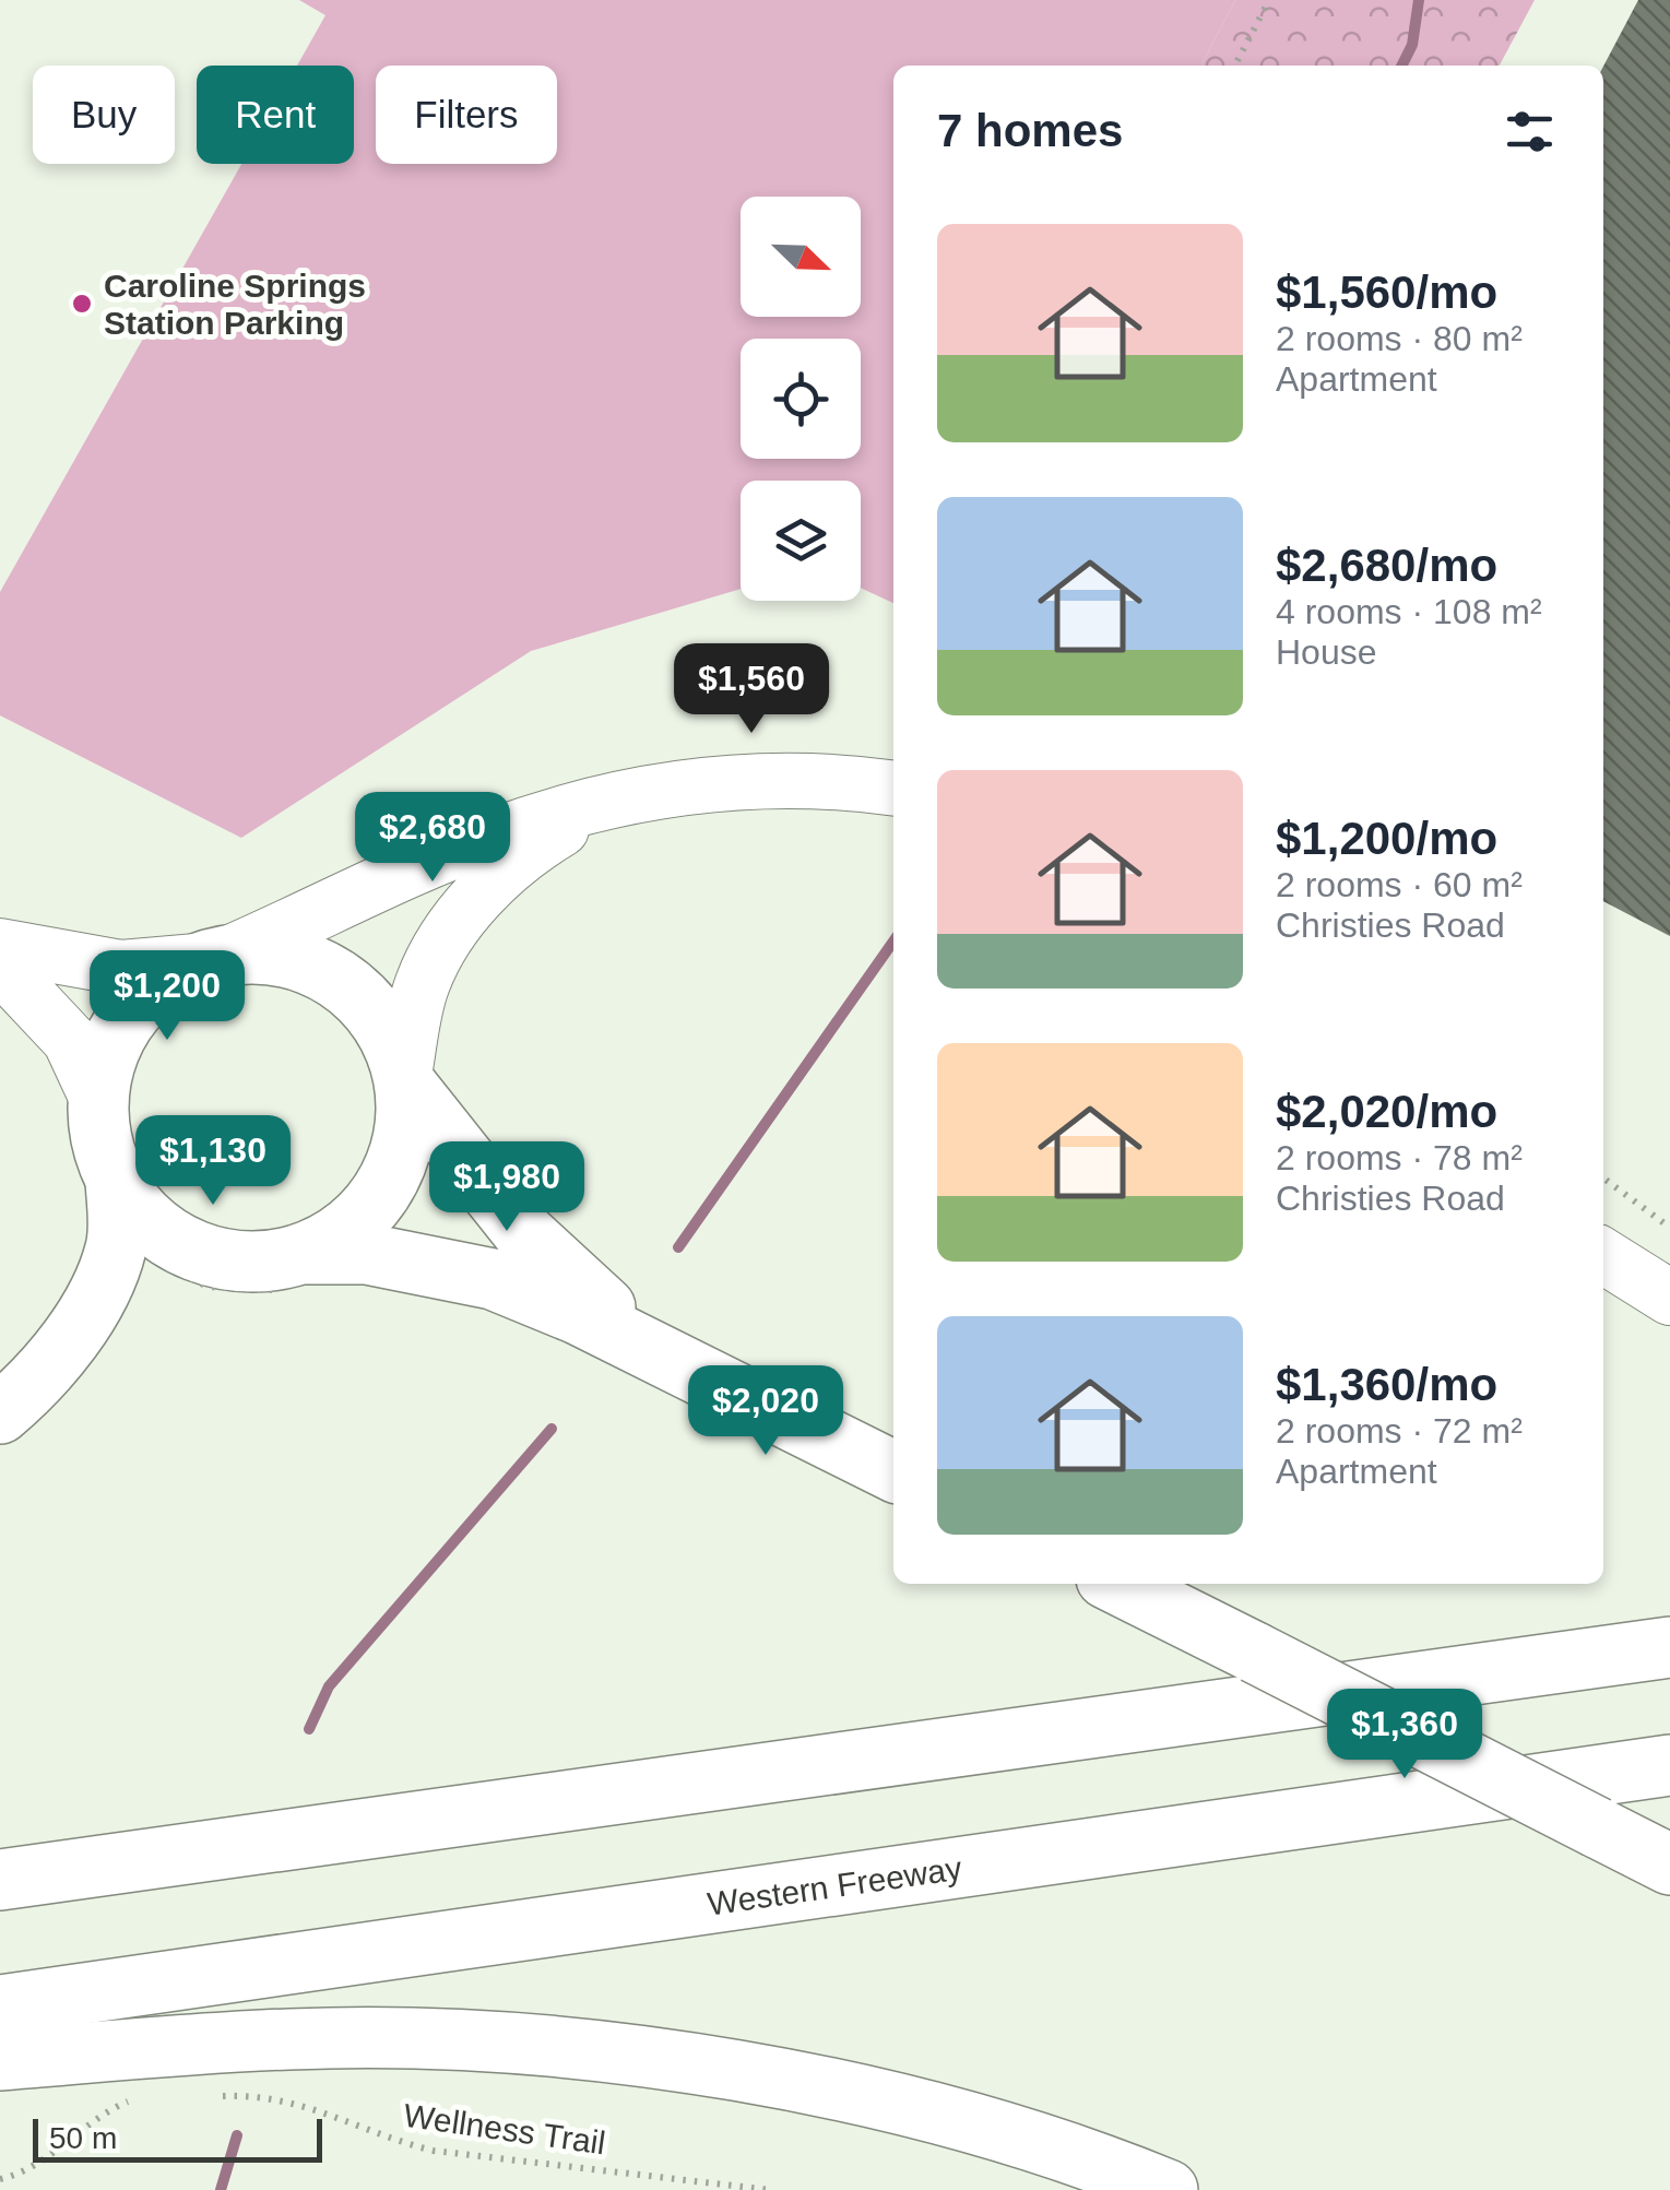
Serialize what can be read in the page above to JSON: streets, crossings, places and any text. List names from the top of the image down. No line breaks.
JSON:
{"streets":{"main road":["Western Freeway"],"path":["Wellness Trail"]},"places":["Caroline Springs Station Parking"],"scale_bar":"50 m","north":"bottom right","page":{"chip":["Buy","Rent","Filters"],"heading":"7 homes","list":[{"name":"$1,560/mo","note":"2 rooms · 80 m² · Apartment"},{"name":"$2,680/mo","note":"4 rooms · 108 m² · House"},{"name":"$1,200/mo","note":"2 rooms · 60 m² · Christies Road"},{"name":"$2,020/mo","note":"2 rooms · 78 m² · Christies Road"},{"name":"$1,360/mo","note":"2 rooms · 72 m² · Apartment"}],"price":["$1,560","$2,680","$1,200","$1,130","$1,980","$2,020","$1,360"],"scale":"50 m"}}
